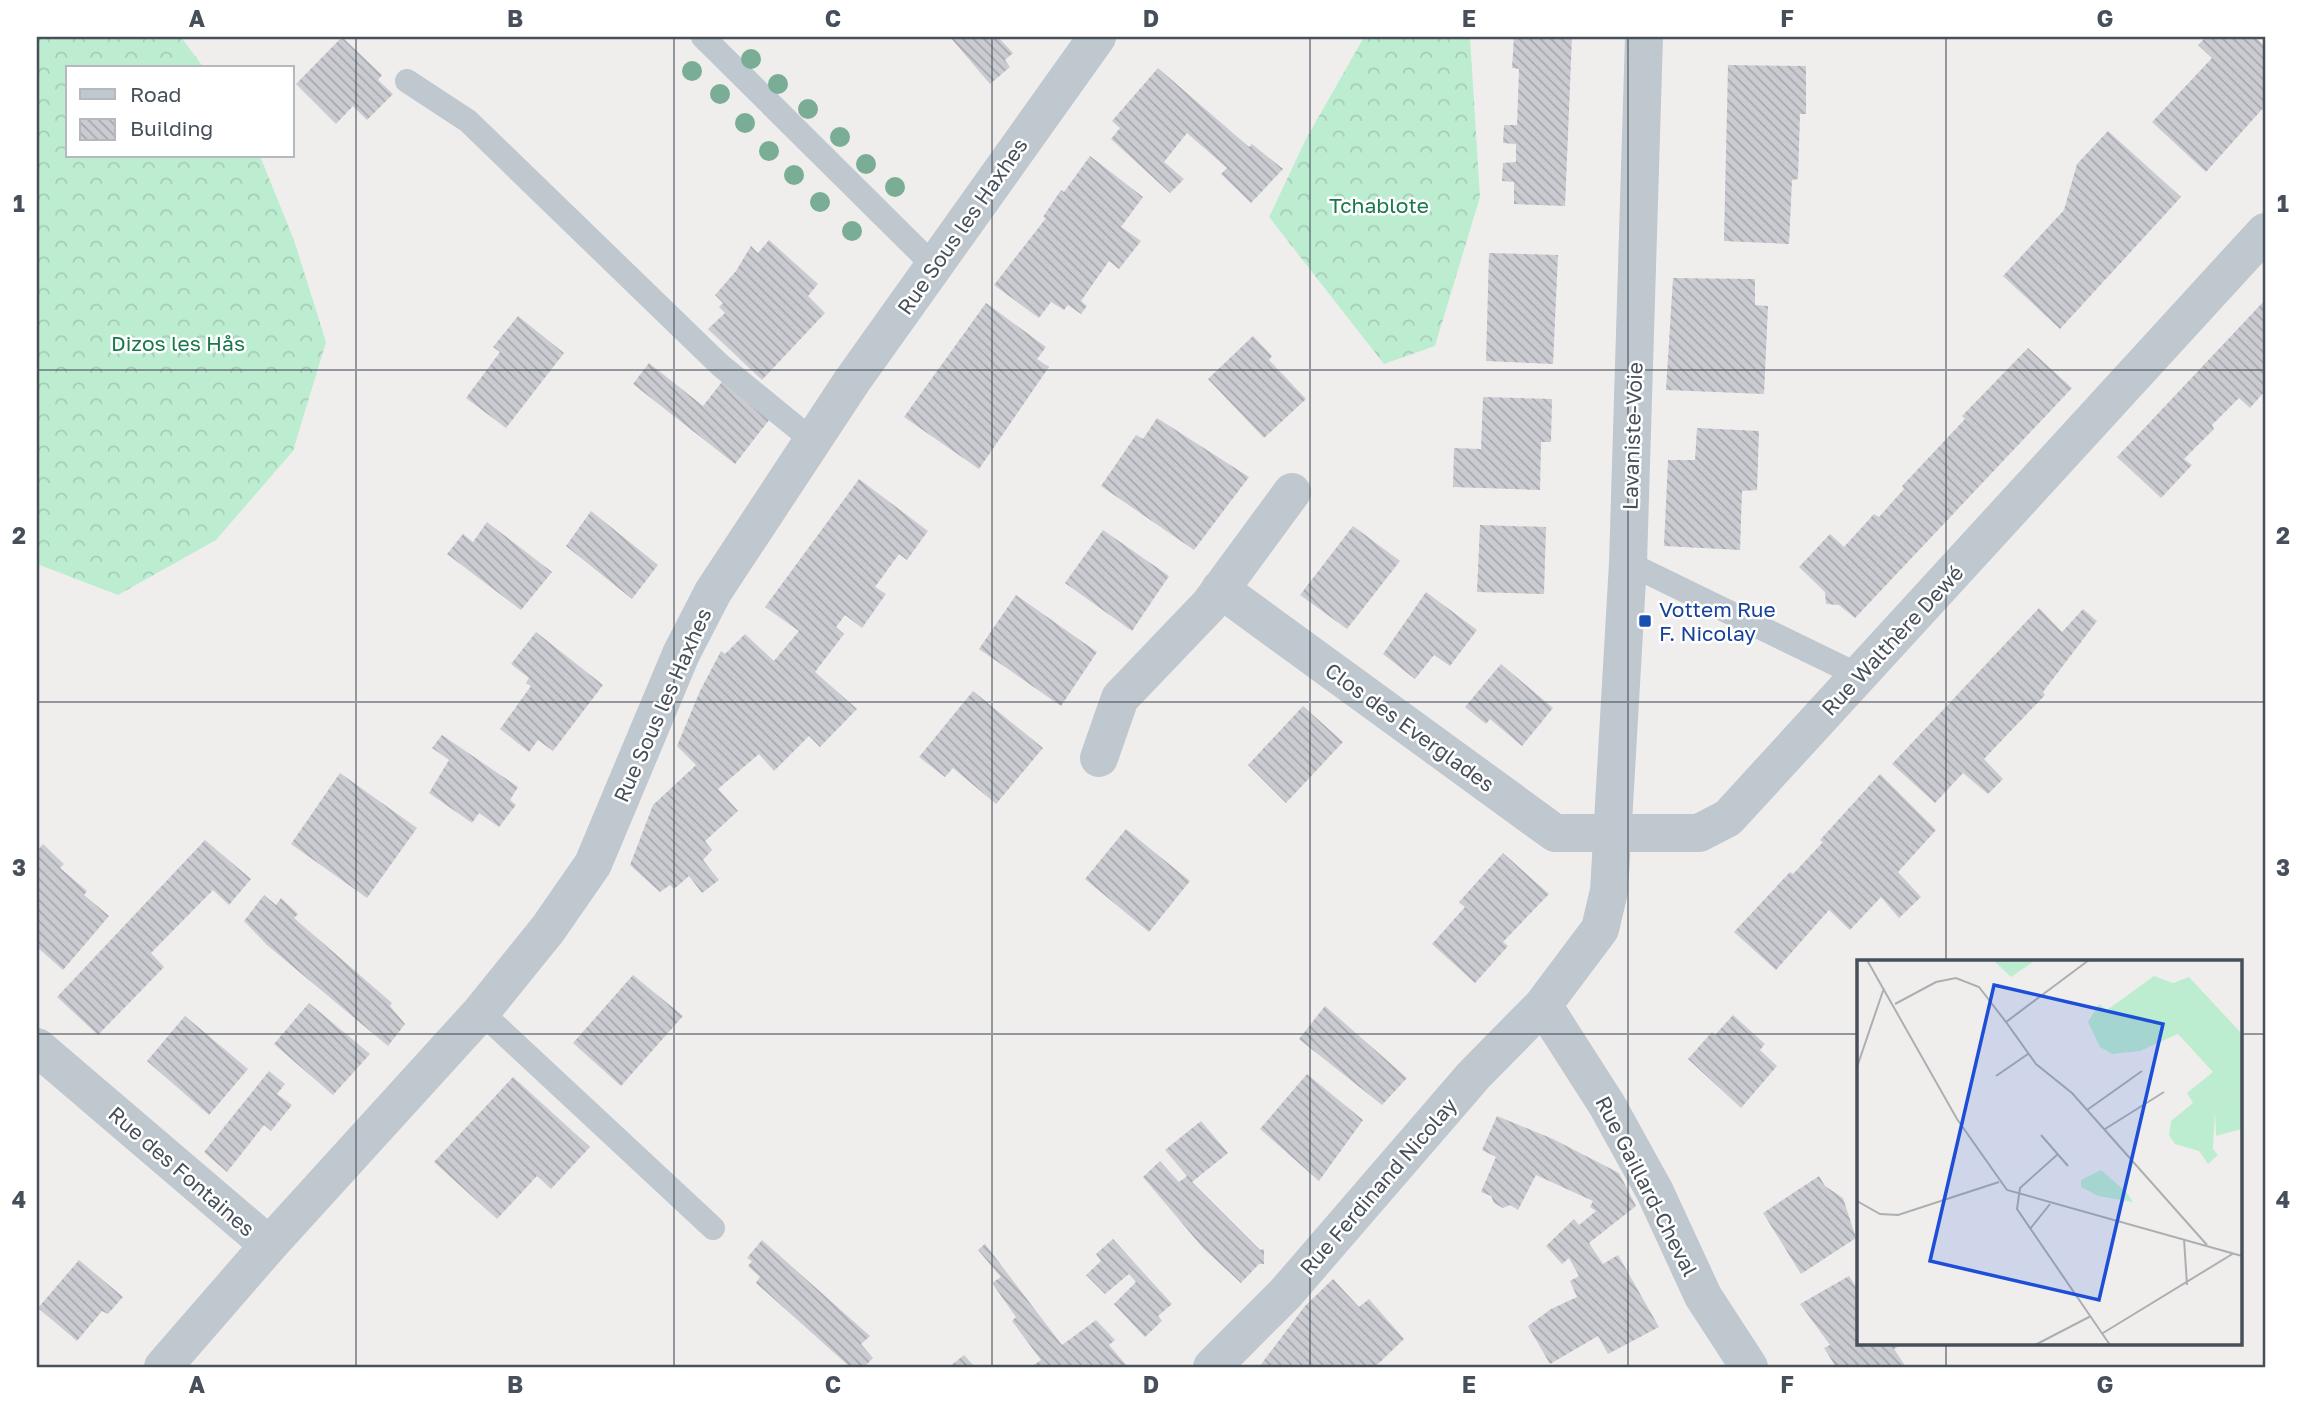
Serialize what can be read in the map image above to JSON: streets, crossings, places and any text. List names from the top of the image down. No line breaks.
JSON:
{"streets":{"street":["Rue Sous les Haxhes","Lavaniste-Voie","Rue Walthère Dewé","Clos des Everglades","Rue des Fontaines","Rue Ferdinand Nicolay","Rue Gaillard-Cheval"]},"crossings":[["Rue Sous les Haxhes","Rue des Fontaines"],["Lavaniste-Voie","Rue Walthère Dewé"],["Lavaniste-Voie","Clos des Everglades"],["Rue Walthère Dewé","Clos des Everglades"],["Rue Ferdinand Nicolay","Rue Gaillard-Cheval"]],"parks":["Tchablote","Dizos les Hås"],"places":{"transit":["Vottem Rue F. Nicolay"]},"legend":["Road","Building"],"grid":{"columns":["A","B","C","D","E","F","G"],"rows":["1","2","3","4"]}}
